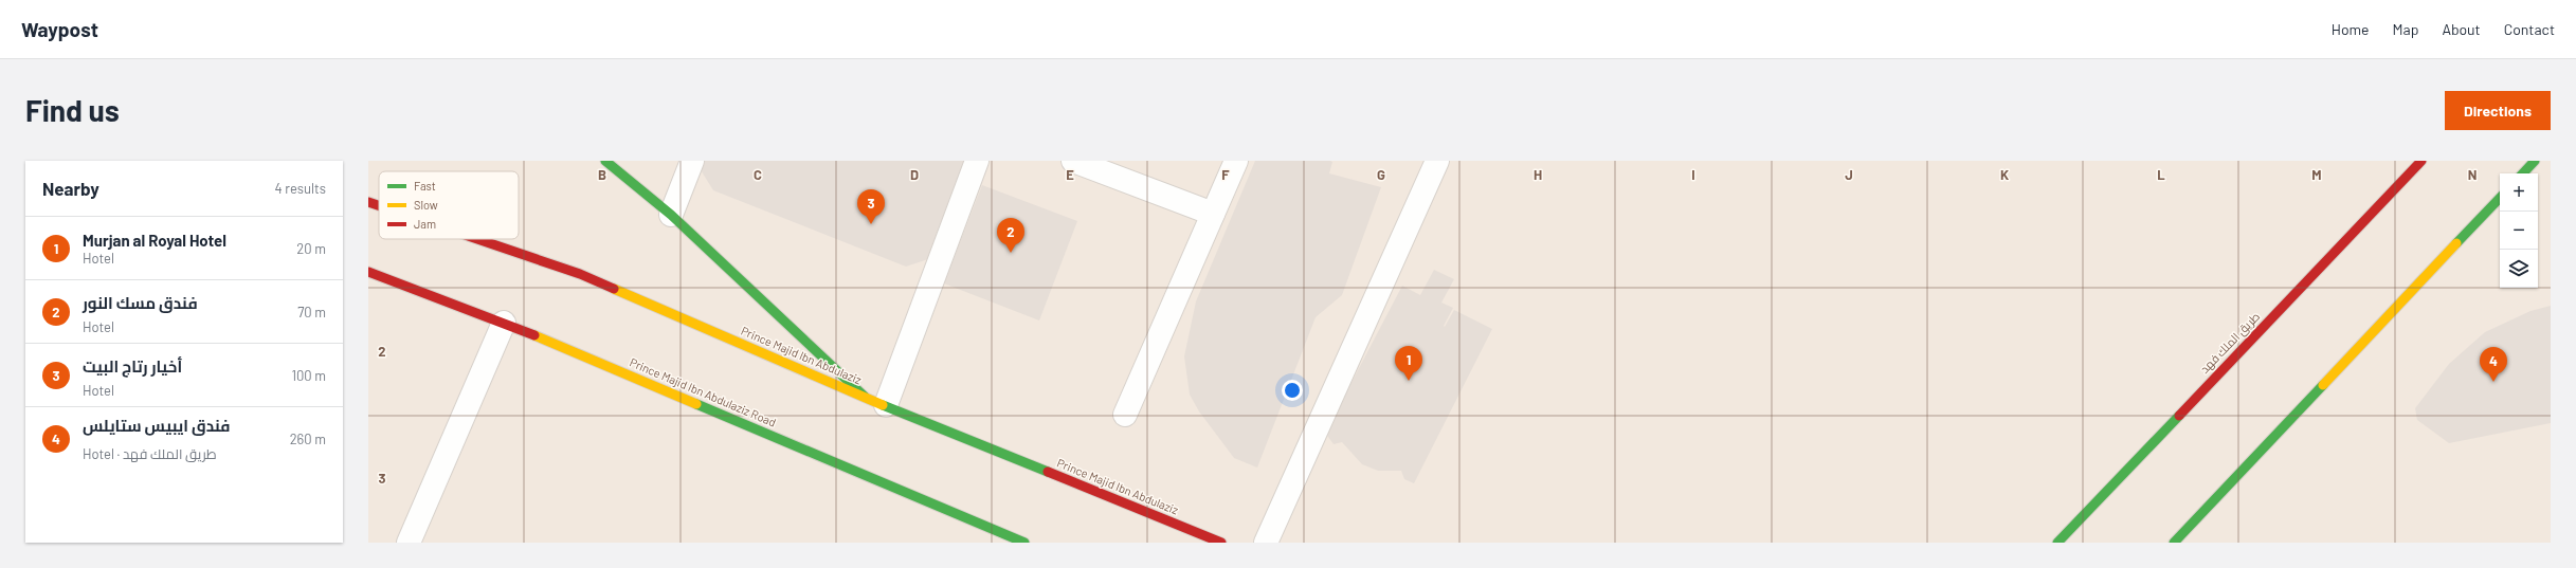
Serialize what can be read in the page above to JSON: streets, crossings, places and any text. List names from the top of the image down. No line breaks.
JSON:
{"streets":{"main road":["طريق الملك فهد","Prince Majid Ibn Abdulaziz","Prince Majid Ibn Abdulaziz Road"]},"legend":["Fast","Slow","Jam"],"page":{"header":"Waypost","nav":["Home","Map","About","Contact"],"buttons":"Directions","title":"Find us","heading":["Nearby","4 results"],"map_buttons":["+","−"],"pins":["3","2","1","4"],"list":[{"mark":"1","name":"Murjan al Royal Hotel","note":"Hotel","value":"20 m"},{"mark":"2","name":"فندق مسك النور","note":"Hotel","value":"70 m"},{"mark":"3","name":"أخيار رتاج البيت","note":"Hotel","value":"100 m"},{"mark":"4","name":"فندق ايبيس ستايلس","note":"Hotel · طريق الملك فهد","value":"260 m"}]},"grid":{"columns":["B","C","D","E","F","G","H","I","J","K","L","M","N"],"rows":["2","3"]}}
